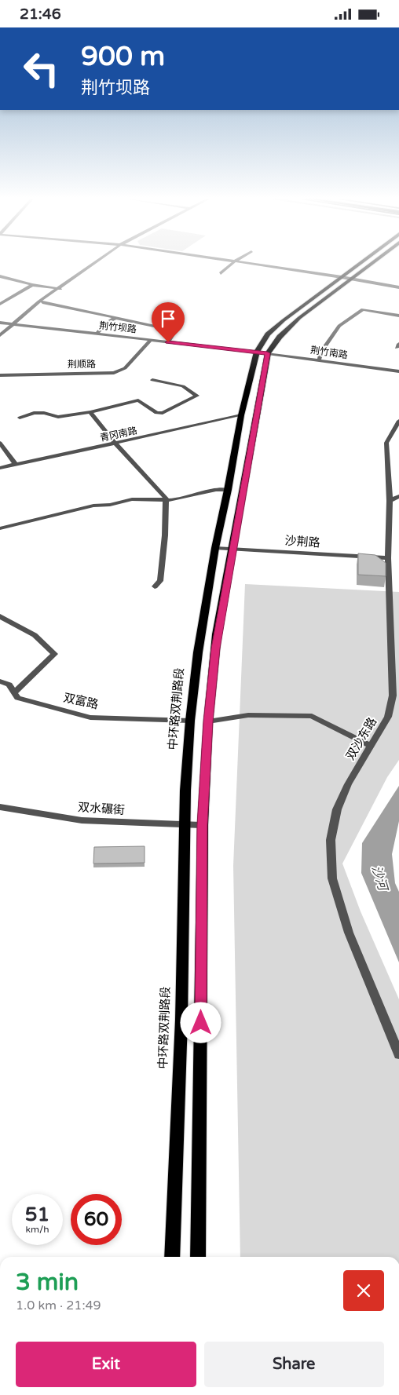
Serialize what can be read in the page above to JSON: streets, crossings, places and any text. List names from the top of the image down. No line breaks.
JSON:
{"streets":{"main road":["中环路双荆路段"],"street":["荆竹坝路","荆竹南路","荆顺路","青冈南路","沙荆路","双富路","双沙东路","双水碾街"]},"crossings":[["荆竹坝路","荆竹南路"],["荆竹坝路","荆顺路"],["荆竹坝路","中环路双荆路段"],["荆竹南路","中环路双荆路段"],["青冈南路","中环路双荆路段"],["沙荆路","中环路双荆路段"],["沙荆路","双沙东路"],["双富路","中环路双荆路段"],["中环路双荆路段","双水碾街"]],"water":["沙河"],"page":{"status":"21:46","turn":["900 m","荆竹坝路"],"speed":"51 km/h","limit":"60","heading":["3 min","1.0 km · 21:49"],"buttons":["Exit","Share"]}}
